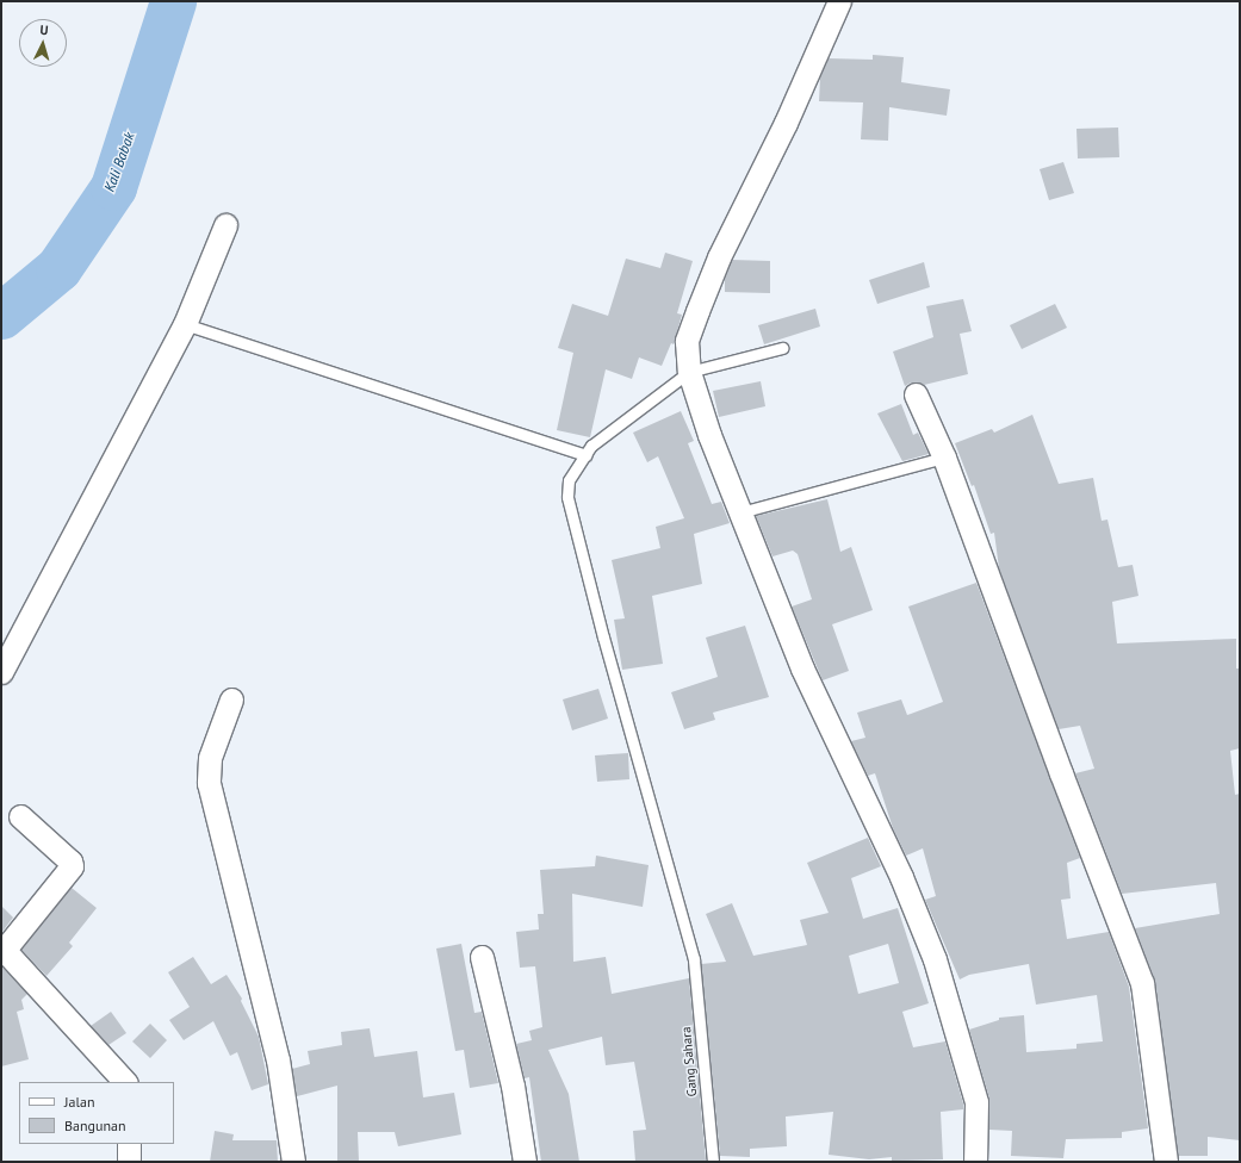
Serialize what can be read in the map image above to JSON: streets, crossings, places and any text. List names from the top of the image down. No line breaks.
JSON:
{"streets":{"lane":["Gang Sahara"]},"water":["Kali Babak"],"legend":["Jalan","Bangunan"],"north":"top"}
